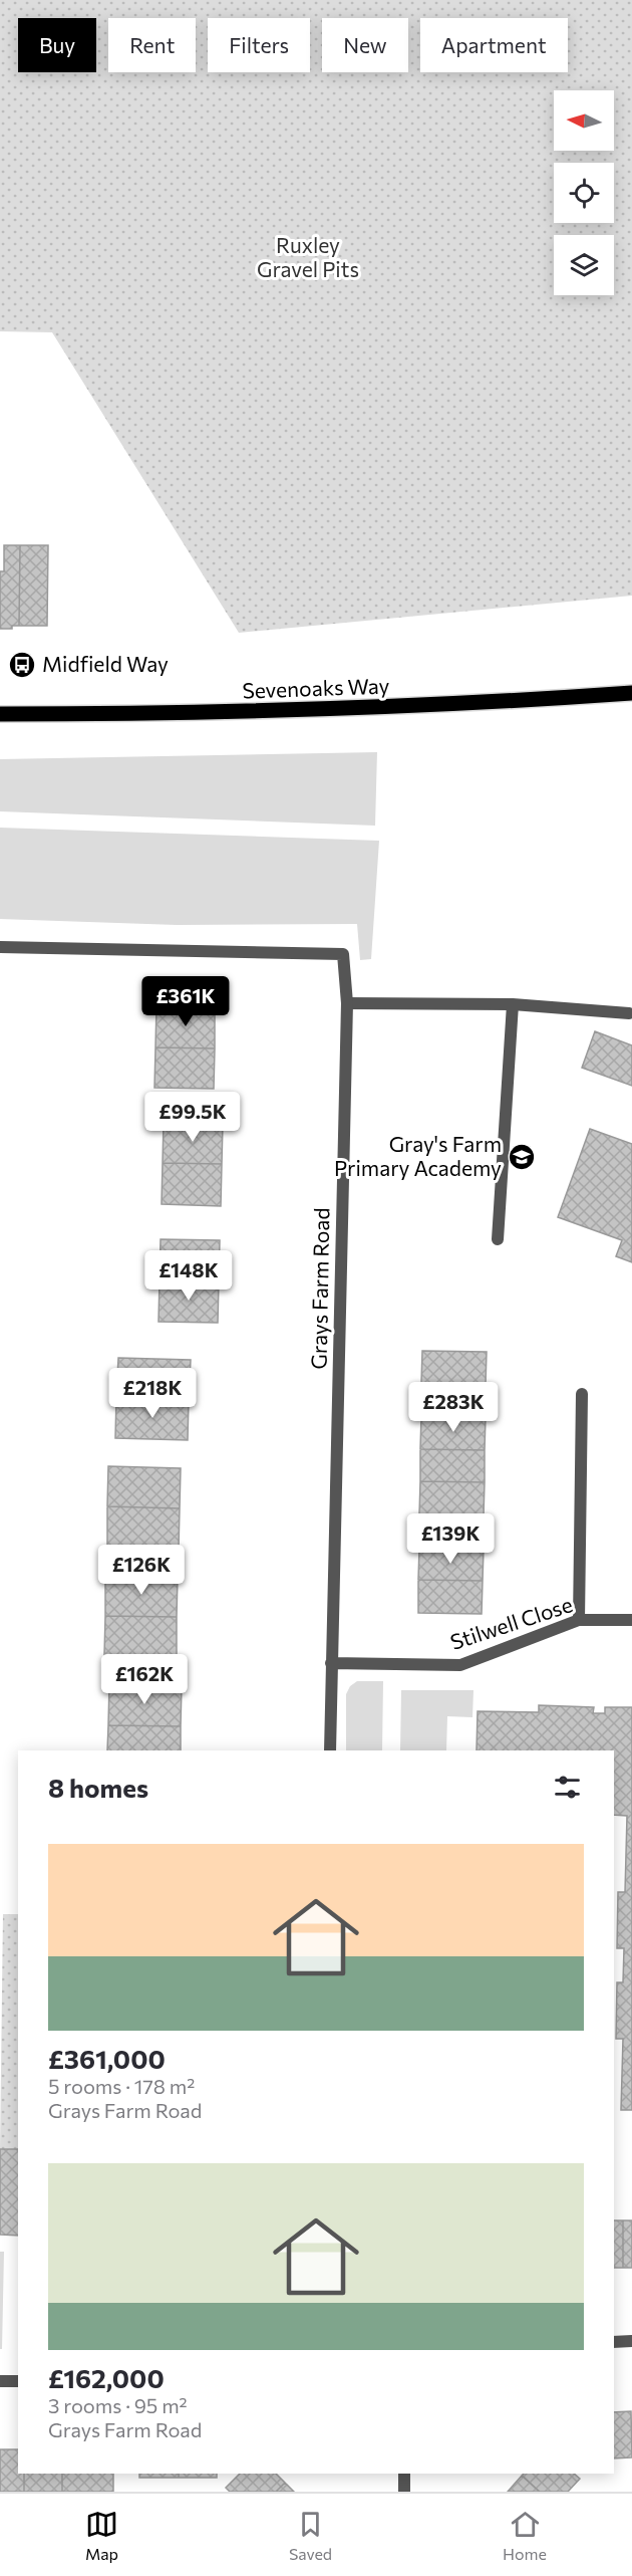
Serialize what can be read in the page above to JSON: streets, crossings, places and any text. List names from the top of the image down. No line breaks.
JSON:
{"streets":{"main road":["Sevenoaks Way"],"street":["Grays Farm Road","Stilwell Close"]},"crossings":[["Grays Farm Road","Stilwell Close"]],"parks":["Ruxley Gravel Pits"],"places":{"bus stop":["Midfield Way"],"school or university":["Gray's Farm Primary Academy"]},"north":"left","page":{"chip":["Buy","Rent","Filters","New","Apartment"],"price":["£361K","£99.5K","£148K","£218K","£283K","£139K","£126K","£162K"],"heading":"8 homes","list":[{"name":"£361,000","note":"5 rooms · 178 m² · Grays Farm Road"},{"name":"£162,000","note":"3 rooms · 95 m² · Grays Farm Road"}],"tabs":["Map","Saved","Home"]}}
